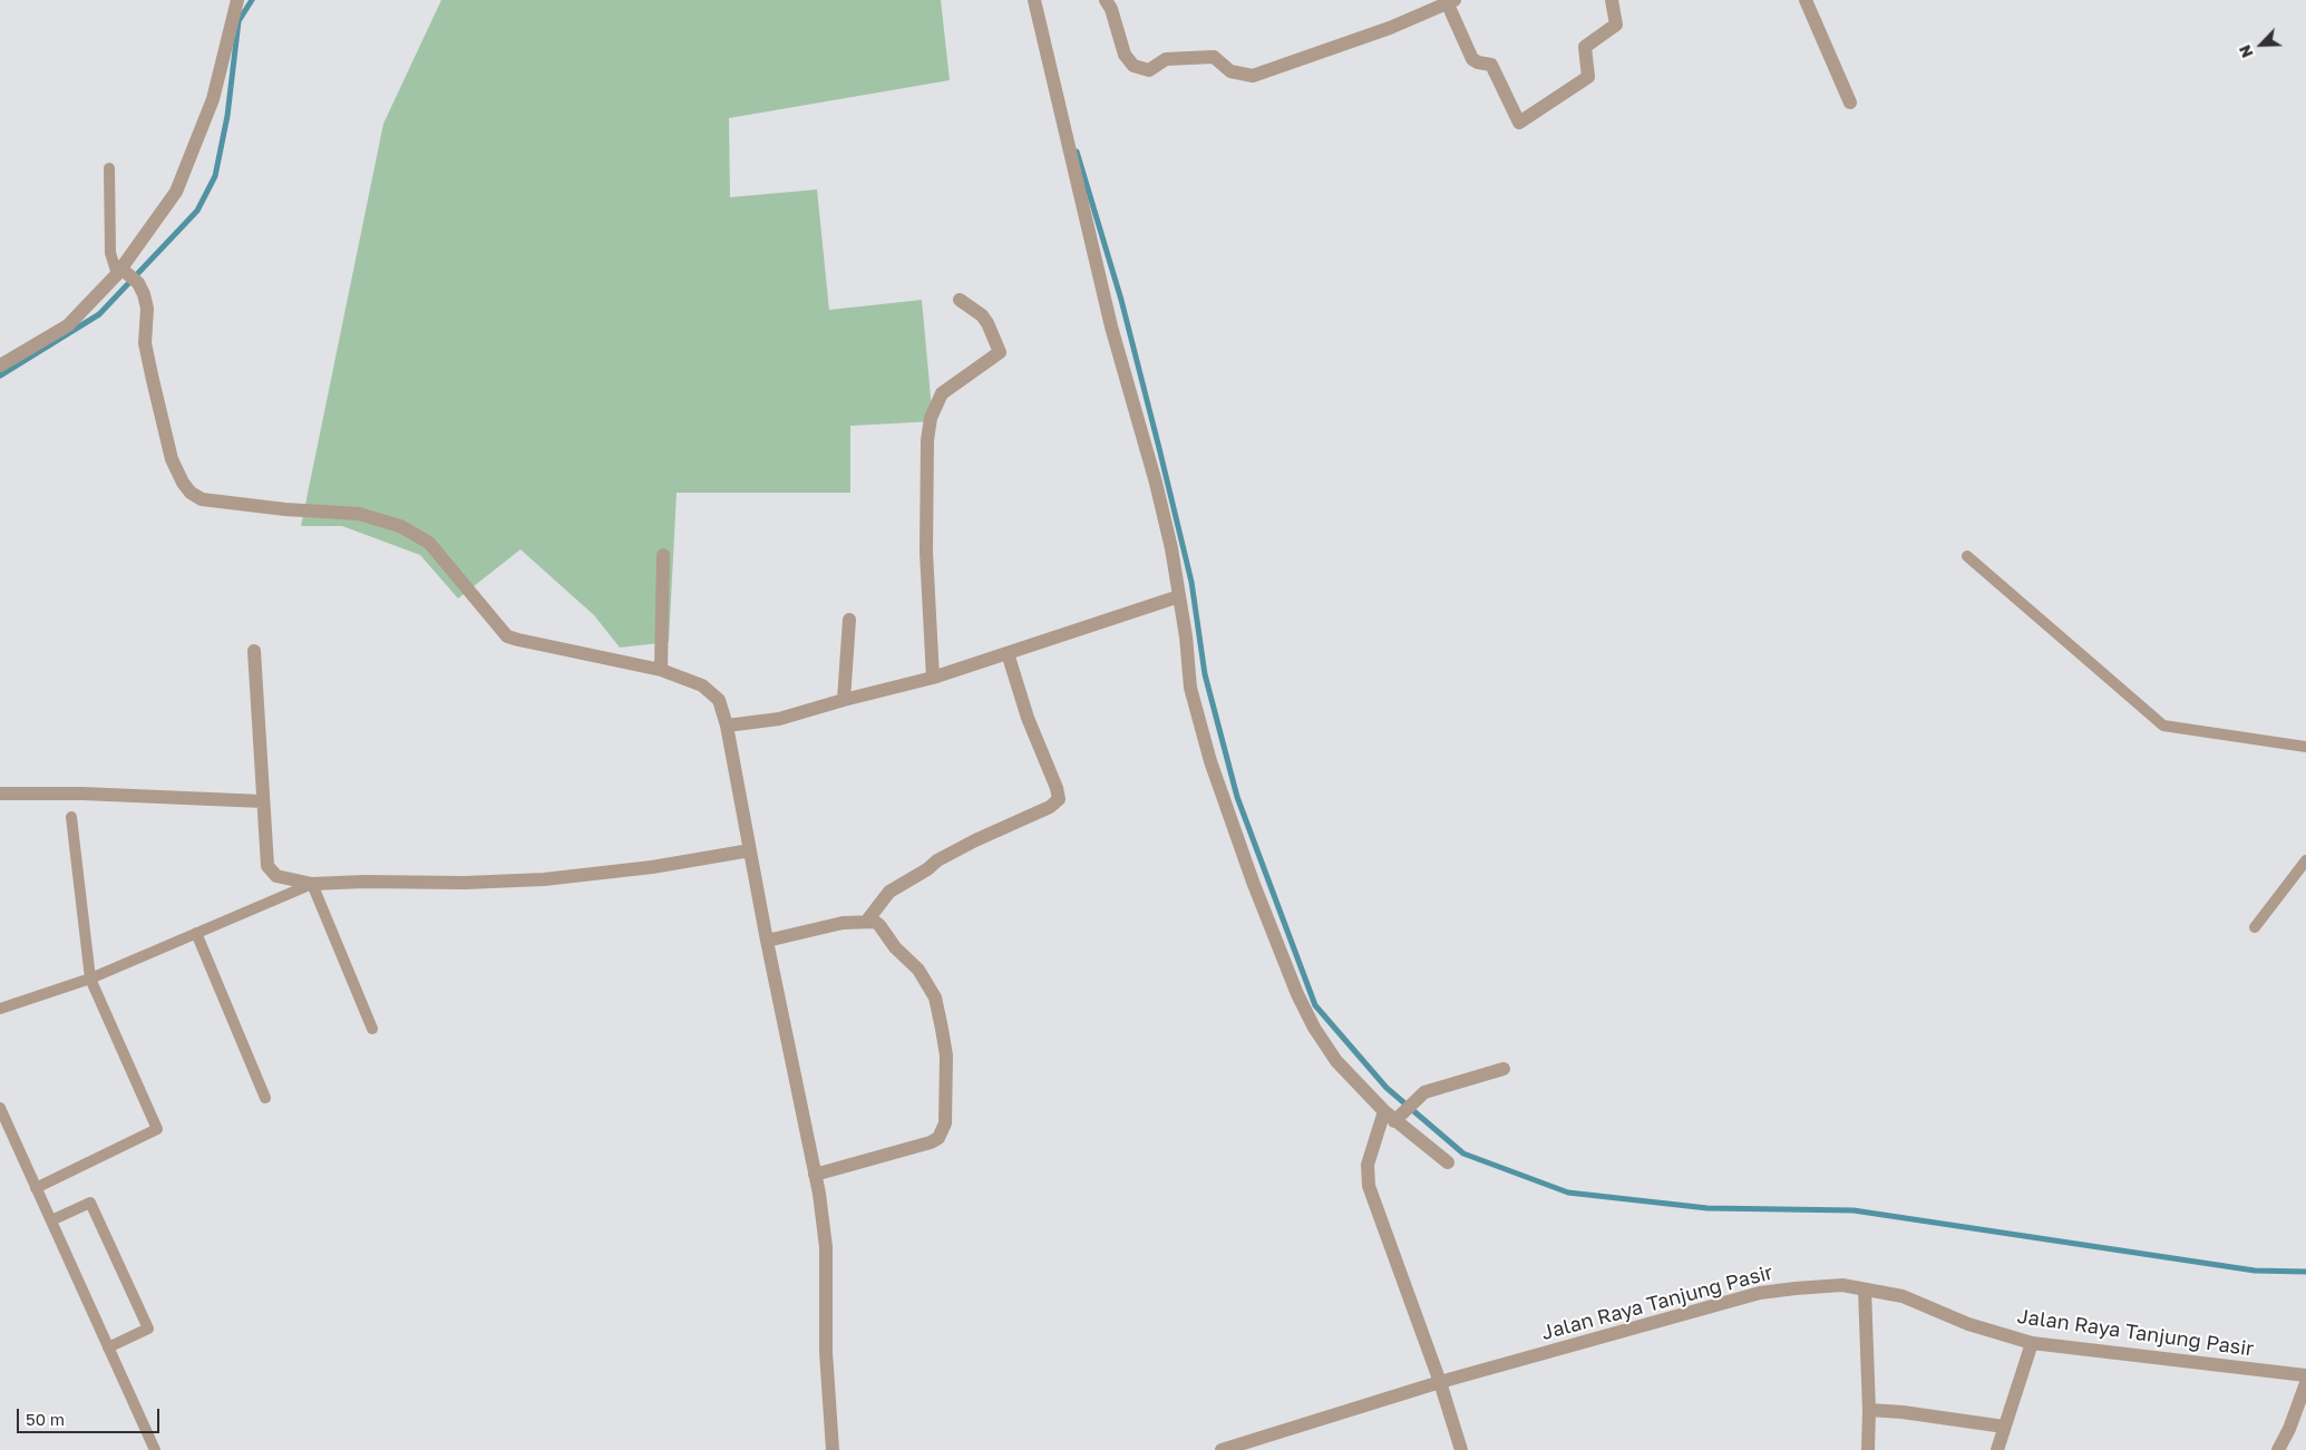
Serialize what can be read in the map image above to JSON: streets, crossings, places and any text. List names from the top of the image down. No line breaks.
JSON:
{"streets":{"street":["Jalan Raya Tanjung Pasir"]},"scale_bar":"50 m","north":"bottom left"}
